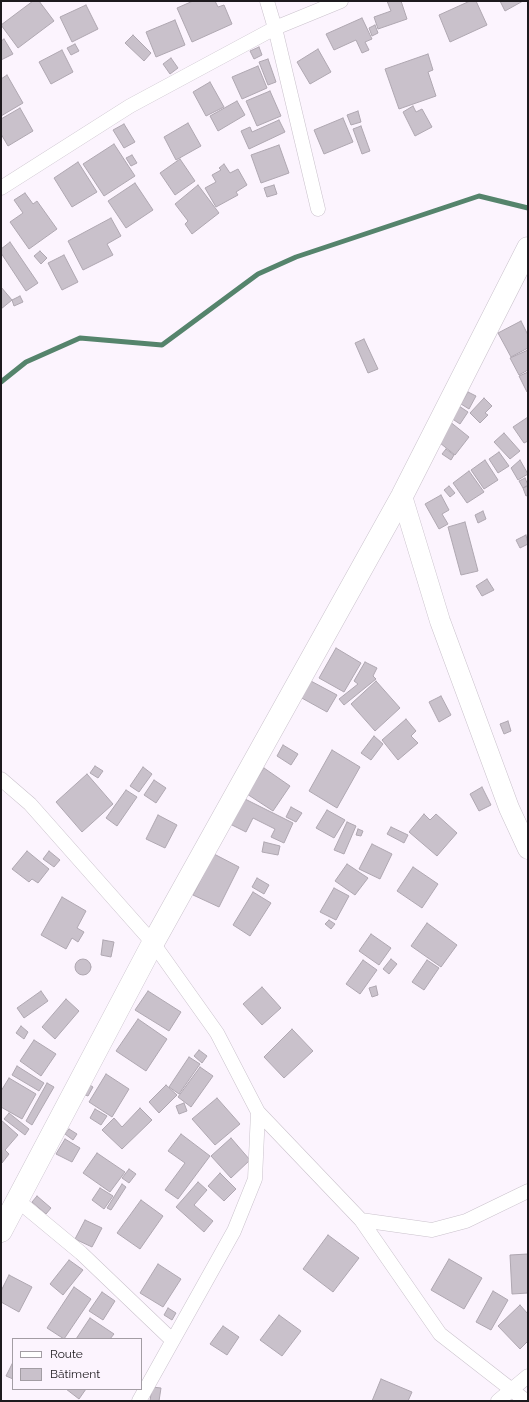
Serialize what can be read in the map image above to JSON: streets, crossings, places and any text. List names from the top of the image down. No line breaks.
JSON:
{"legend":["Route","Bâtiment"]}
